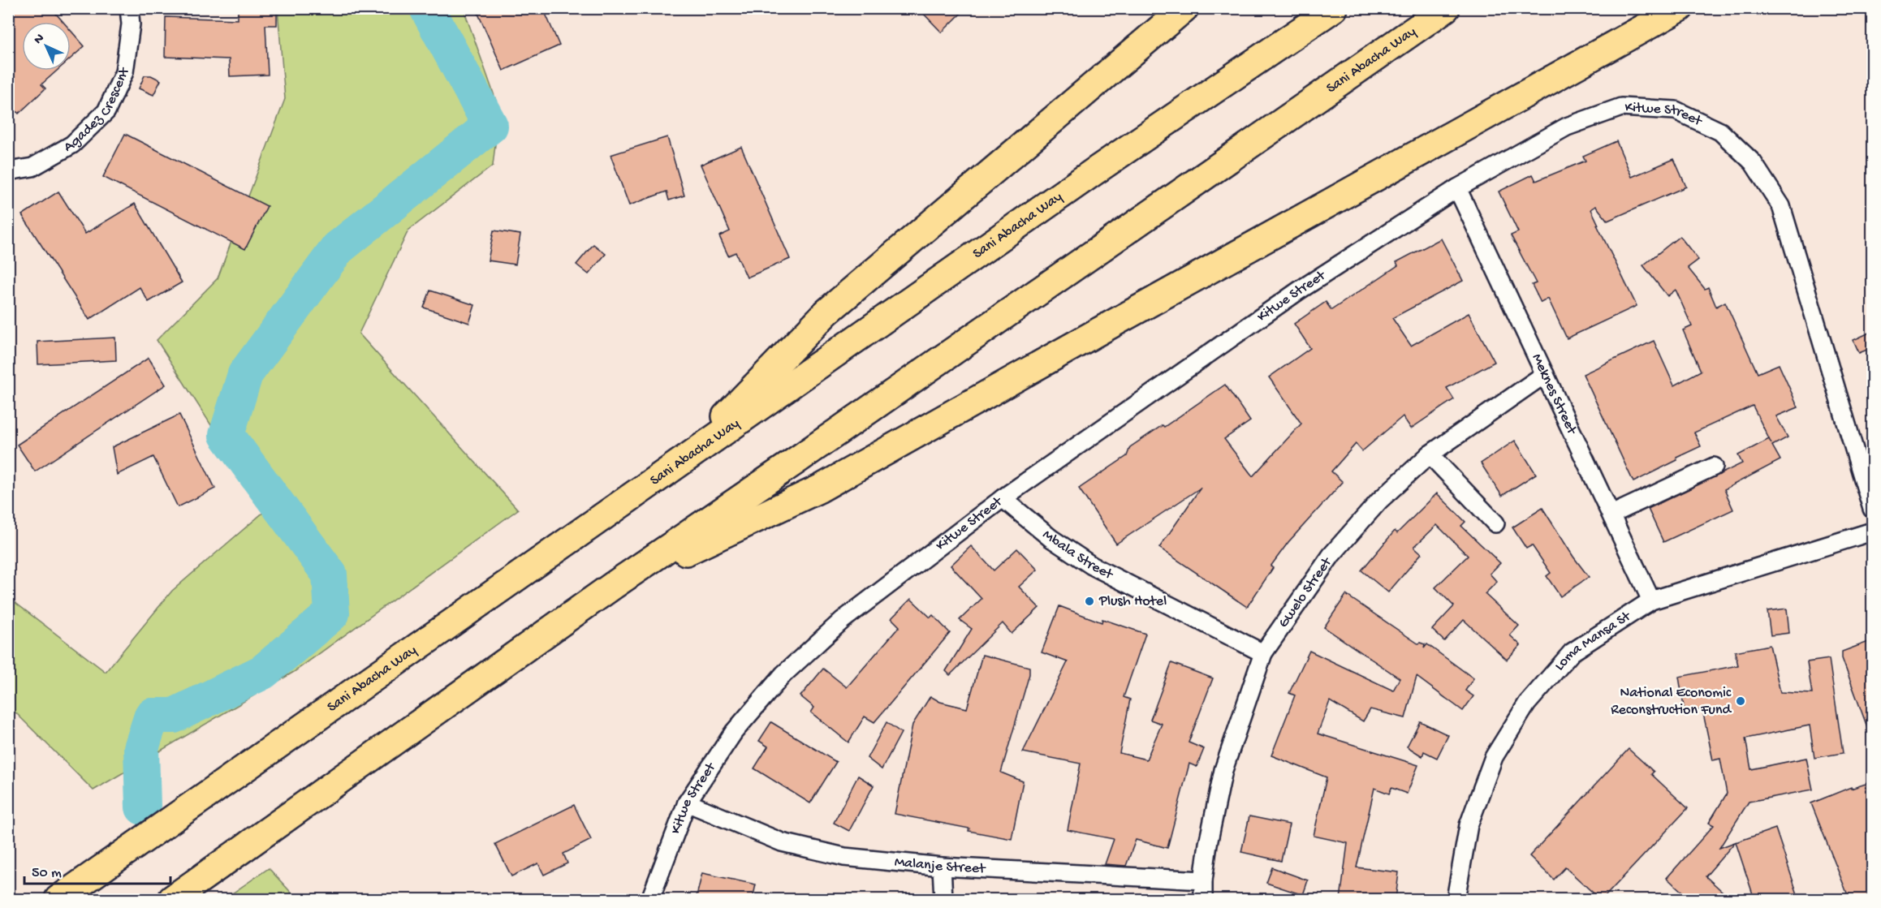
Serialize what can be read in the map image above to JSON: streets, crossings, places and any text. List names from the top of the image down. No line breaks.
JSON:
{"streets":{"highway":["Sani Abacha Way"],"street":["Agadez Crescent","Kitwe Street","Meknes Street","Mbala Street","Gwelo Street","Loma Mansa St","Malanje Street"]},"crossings":[["Kitwe Street","Meknes Street"],["Kitwe Street","Mbala Street"],["Kitwe Street","Malanje Street"],["Meknes Street","Gwelo Street"],["Meknes Street","Loma Mansa St"],["Mbala Street","Gwelo Street"],["Gwelo Street","Malanje Street"]],"places":["Plush Hotel","National Economic Reconstruction Fund"],"scale_bar":"50 m","north":"top left"}
